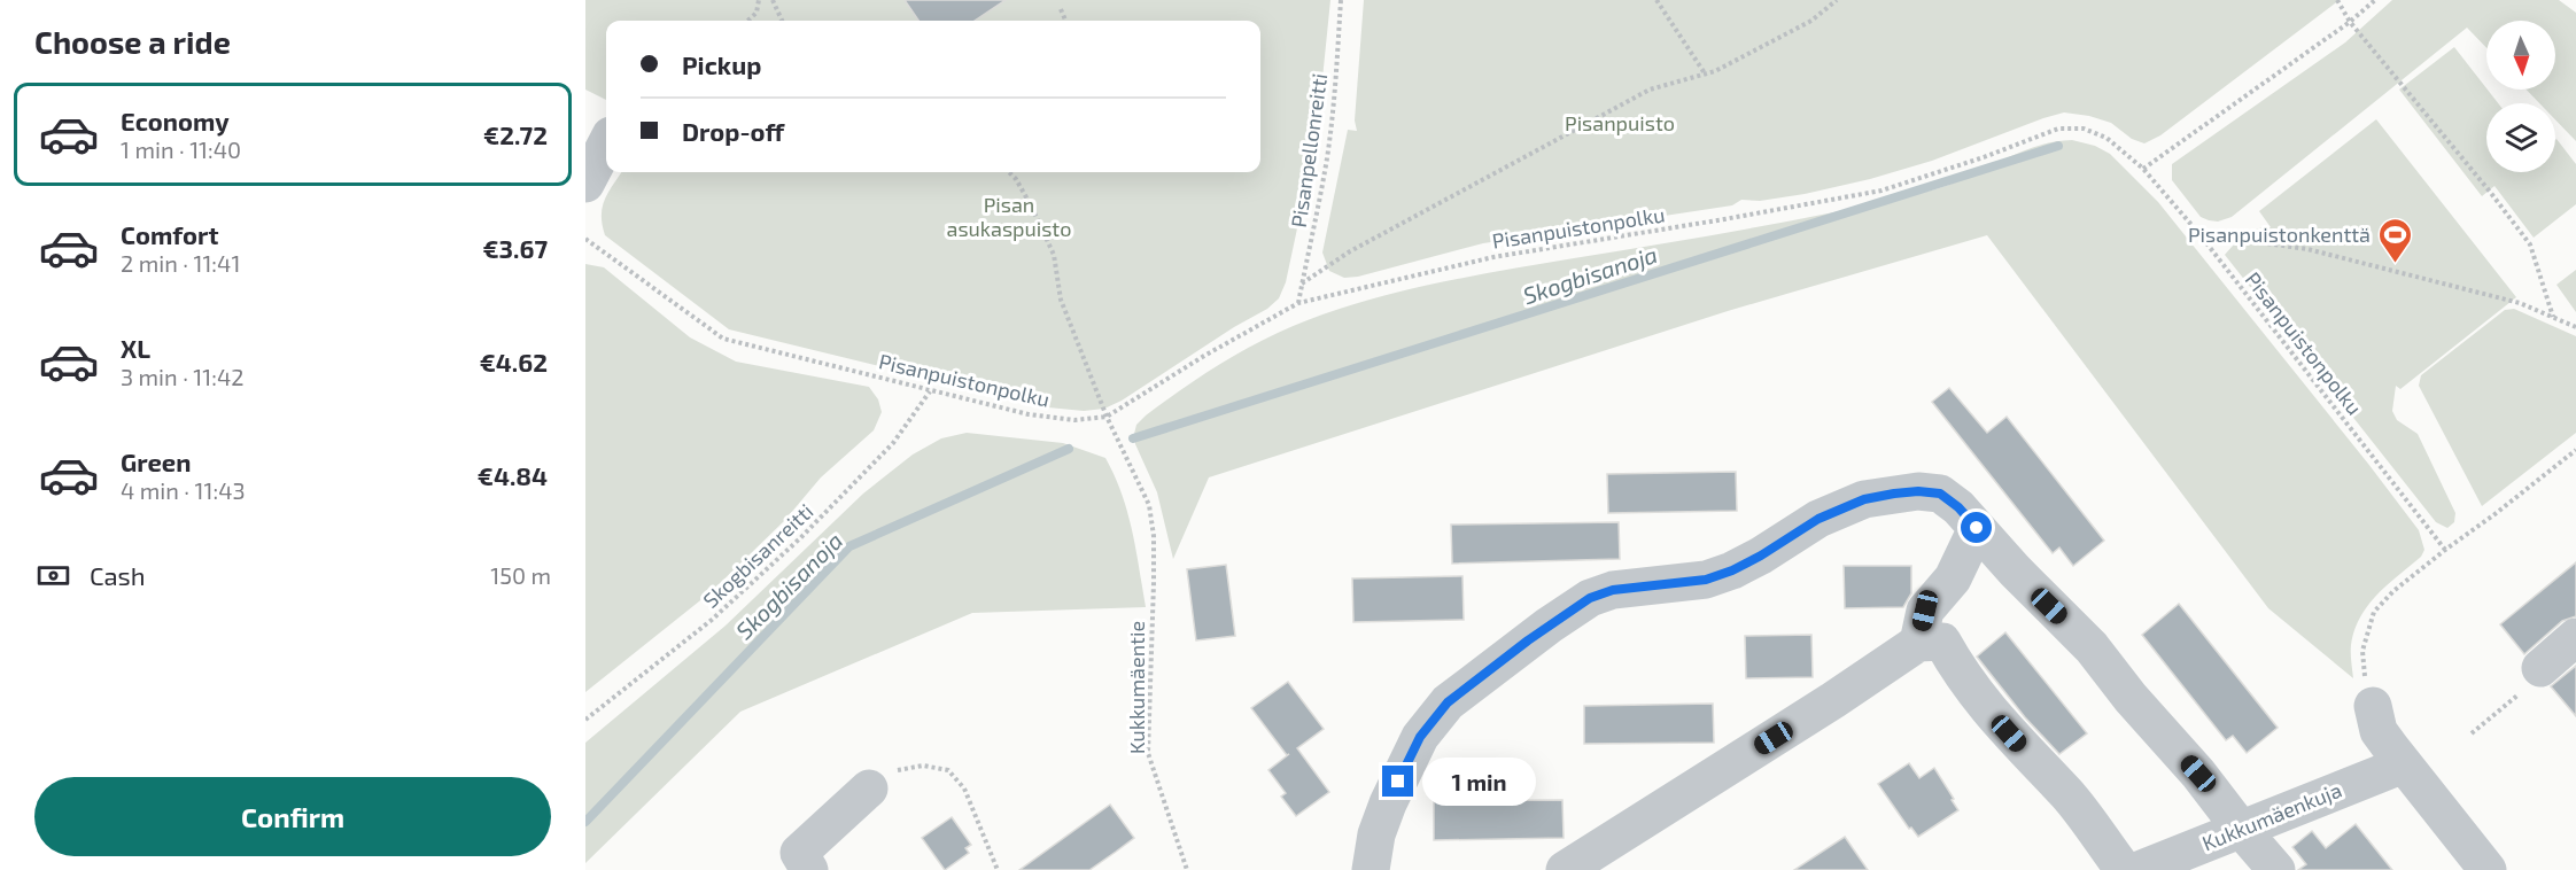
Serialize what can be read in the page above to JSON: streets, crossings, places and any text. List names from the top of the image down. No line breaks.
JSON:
{"streets":{"street":["Kukkumäenkuja"],"path":["Pisanpellonreitti","Pisanpuistonpolku","Skogbisanreitti","Kukkumäentie"]},"crossings":[["Pisanpellonreitti","Pisanpuistonpolku"],["Pisanpuistonpolku","Skogbisanreitti"],["Pisanpuistonpolku","Kukkumäentie"]],"water":["Skogbisanoja"],"parks":["Pisanpuisto","Pisan asukaspuisto"],"places":{"sports":["Pisanpuistonkenttä"]},"north":"bottom","page":{"heading":"Choose a ride","banner":["Pickup","Drop-off"],"list":[{"name":"Economy","note":"1 min · 11:40","value":"€2.72"},{"name":"Comfort","note":"2 min · 11:41","value":"€3.67"},{"name":"XL","note":"3 min · 11:42","value":"€4.62"},{"name":"Green","note":"4 min · 11:43","value":"€4.84"}],"pay":["Cash","150 m"],"bubble":"1 min","buttons":"Confirm"}}
